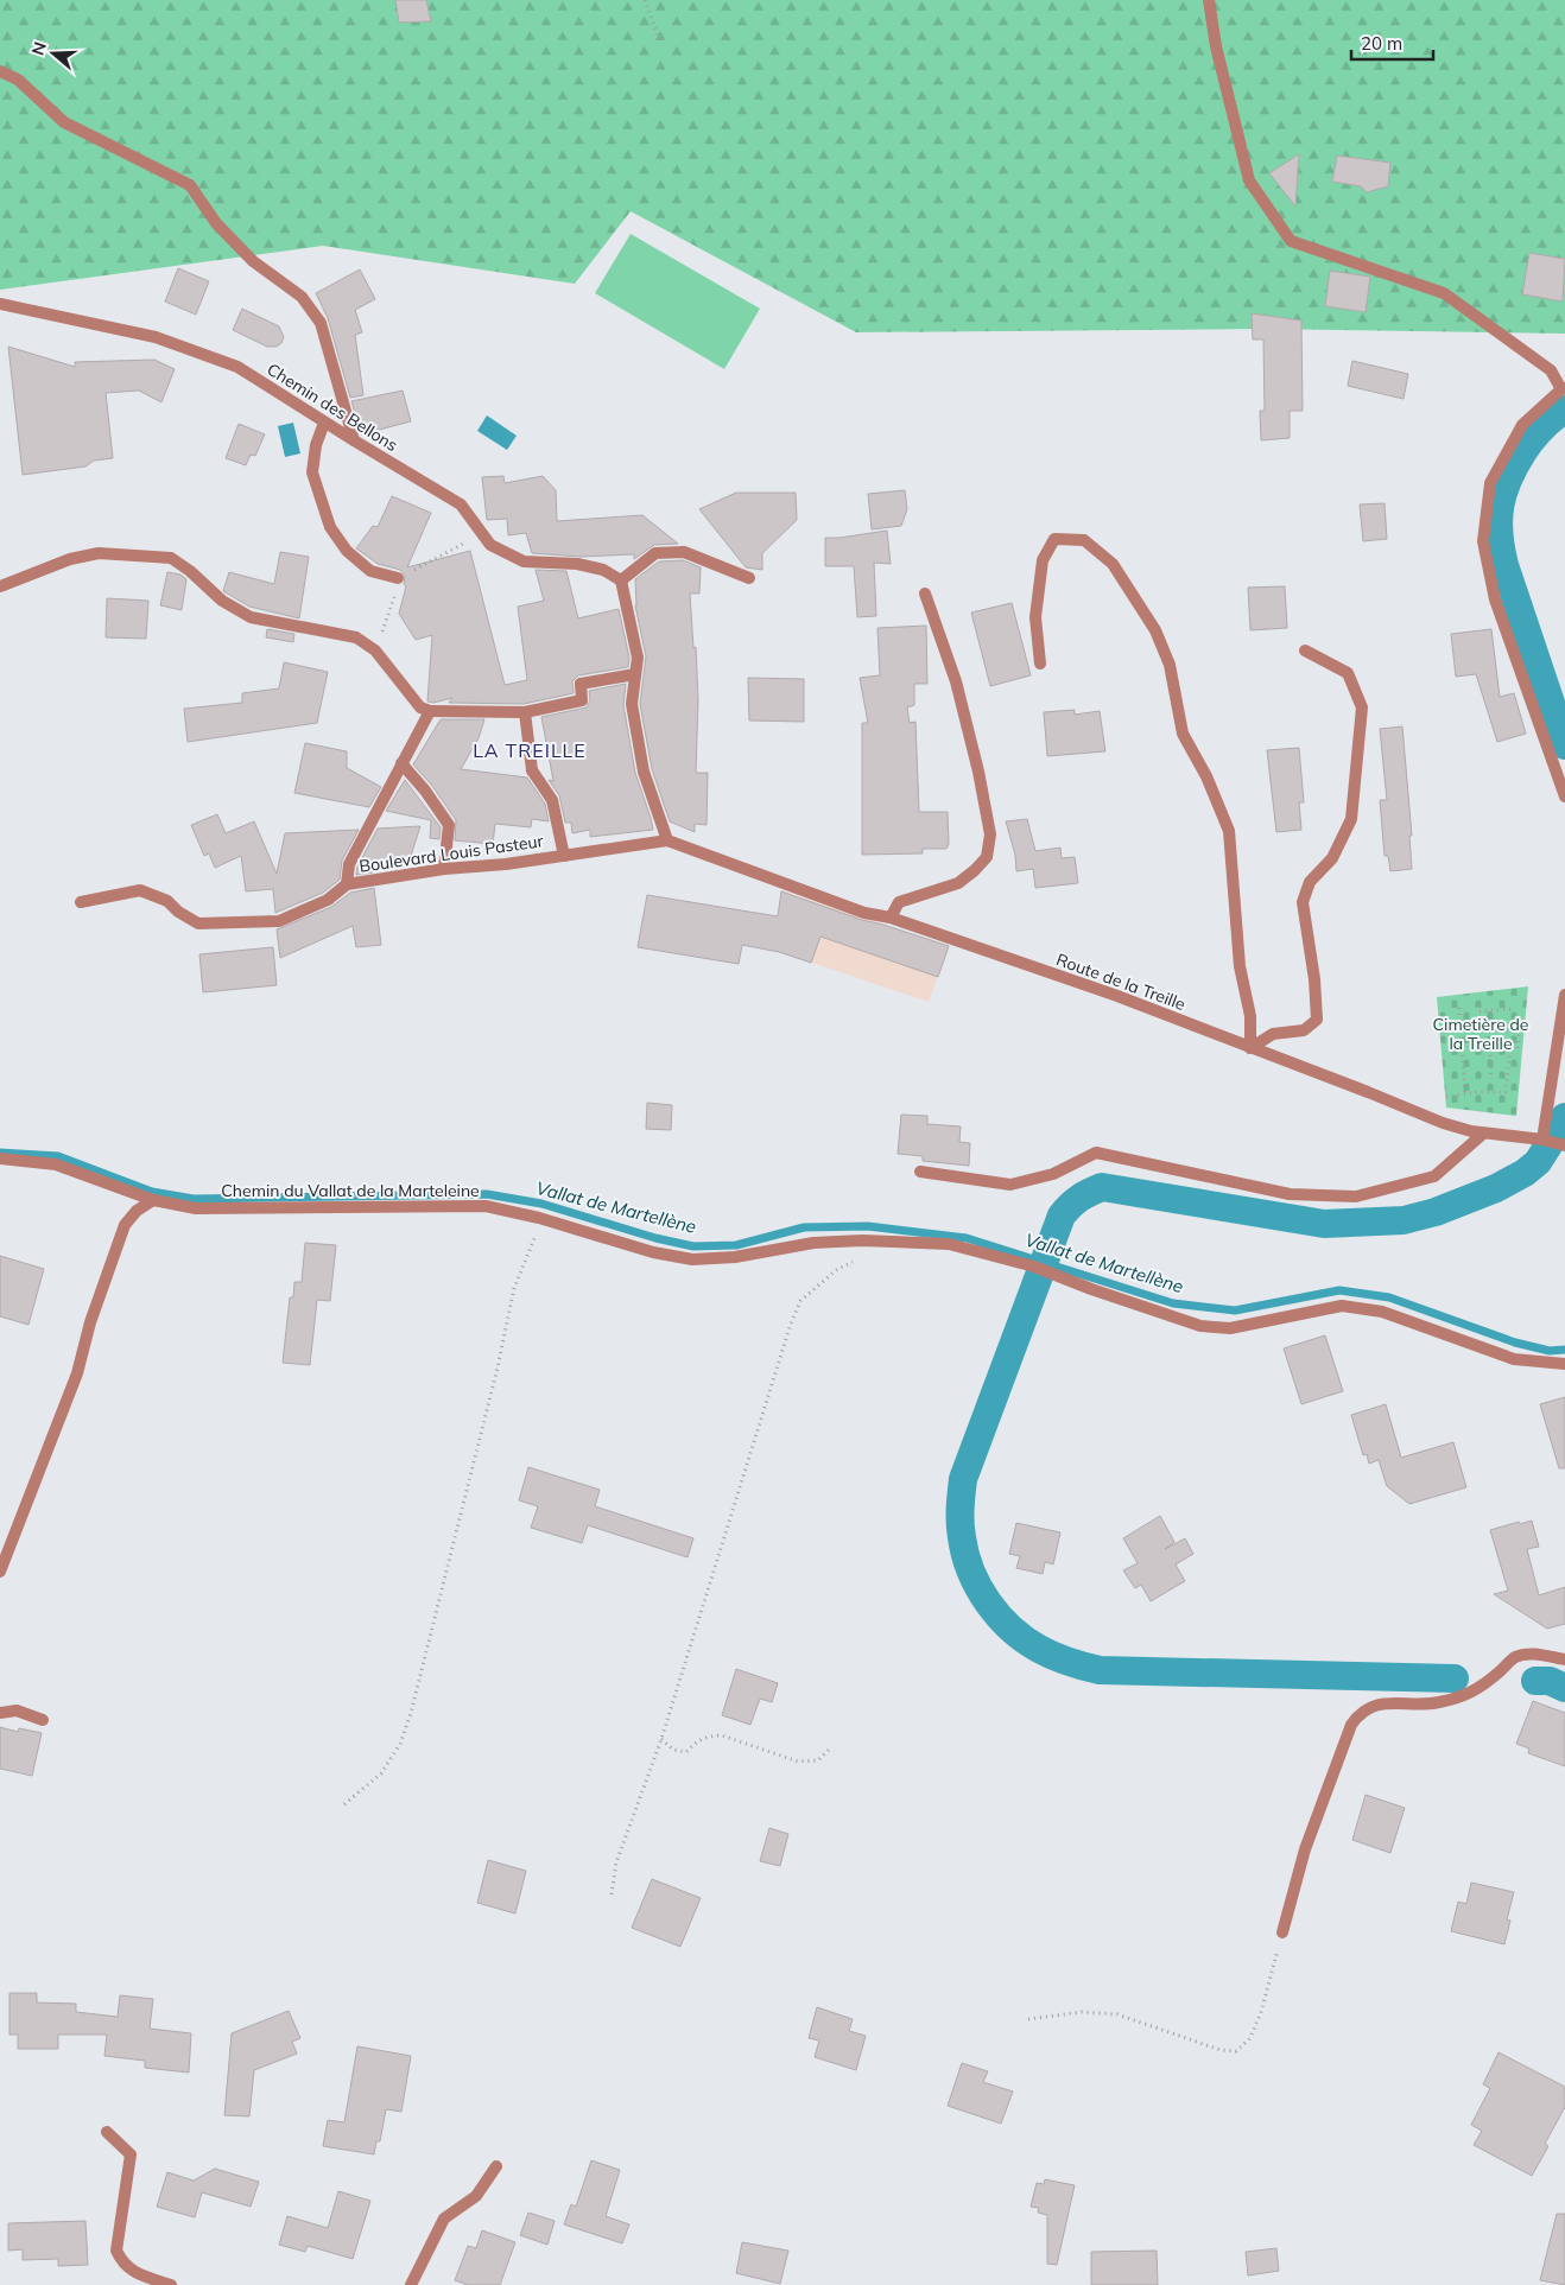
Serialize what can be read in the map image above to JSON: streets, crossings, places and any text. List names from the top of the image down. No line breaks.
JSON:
{"streets":{"street":["Chemin des Bellons","Boulevard Louis Pasteur","Route de la Treille","Chemin du Vallat de la Marteleine"]},"crossings":[["Boulevard Louis Pasteur","Route de la Treille"]],"districts":["LA TREILLE"],"water":["Vallat de Martellène"],"parks":["Cimetière de la Treille"],"scale_bar":"20 m","north":"left"}
